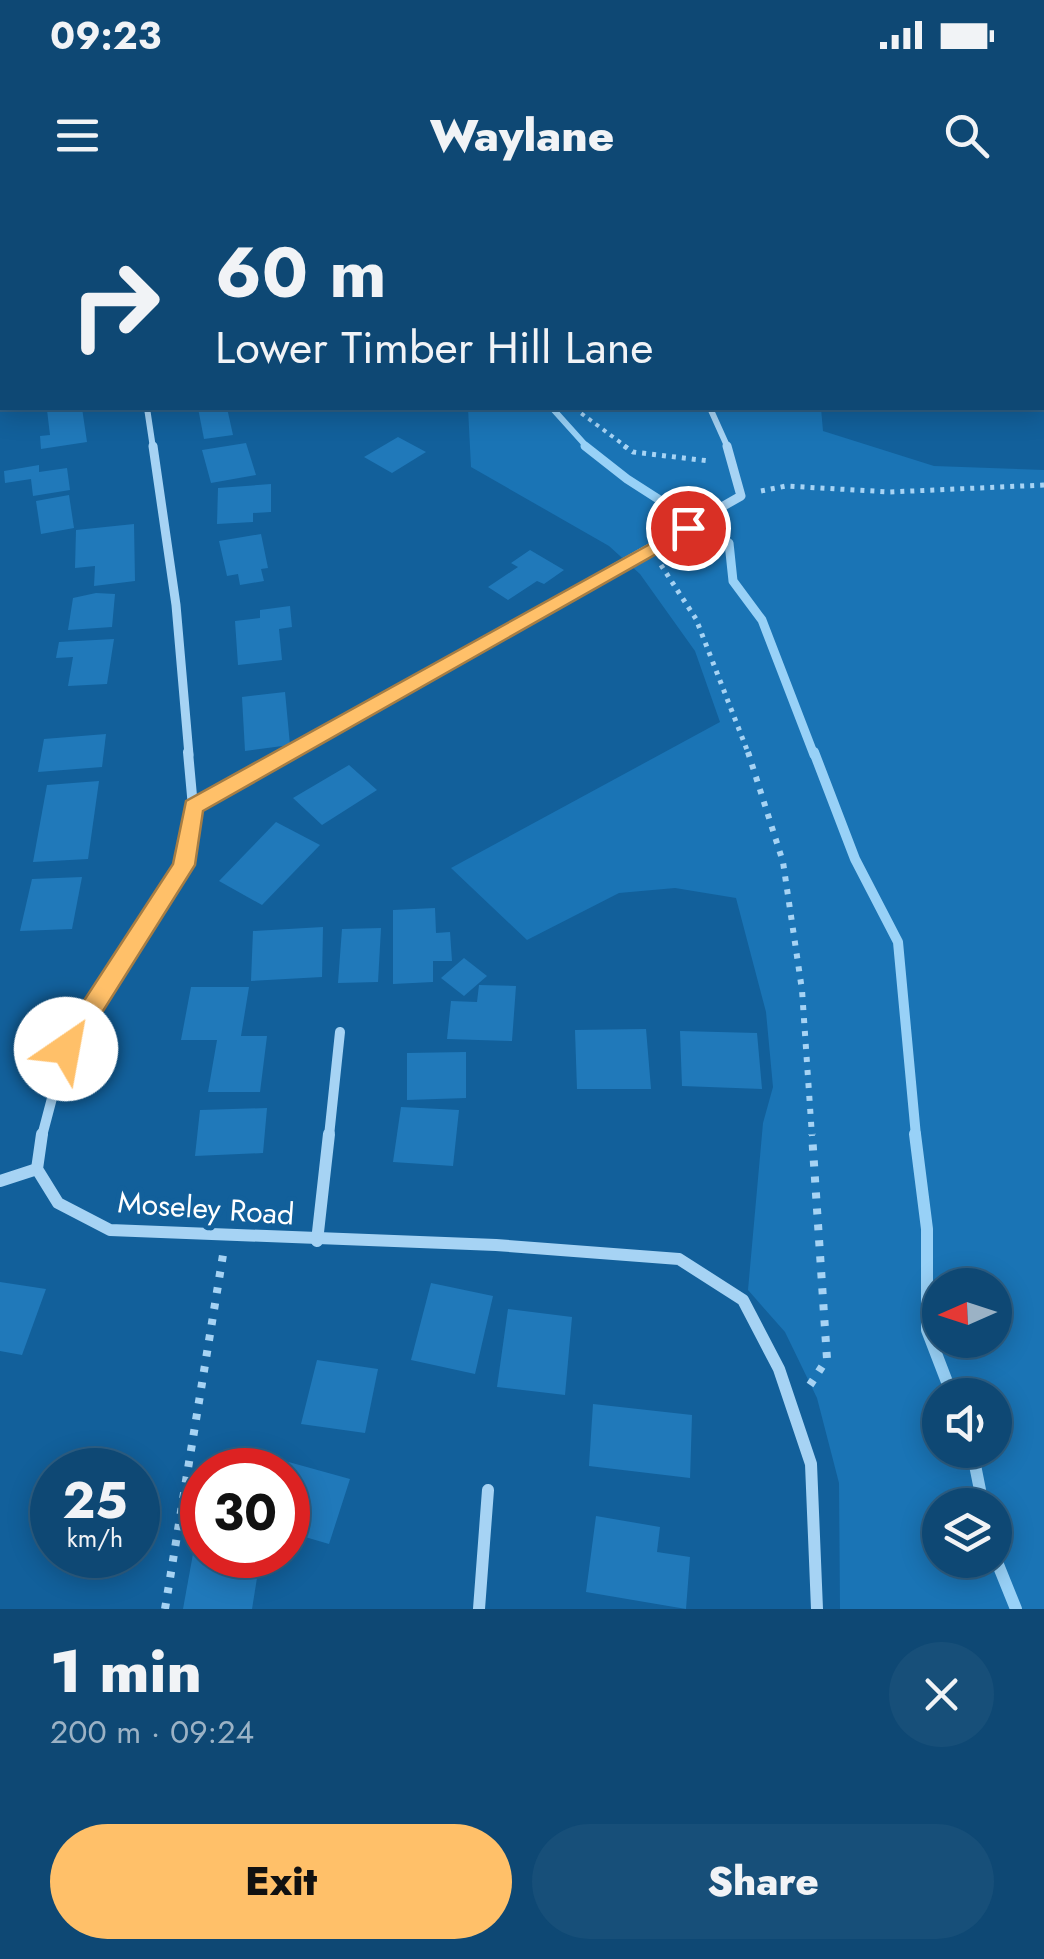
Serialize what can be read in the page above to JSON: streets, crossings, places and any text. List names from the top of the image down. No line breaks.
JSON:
{"streets":{"street":["Moseley Road"]},"north":"left","page":{"status":"09:23","header":"Waylane","turn":["60 m","Lower Timber Hill Lane"],"speed":"25 km/h","limit":"30","heading":["1 min","200 m · 09:24"],"buttons":["Exit","Share"]}}
